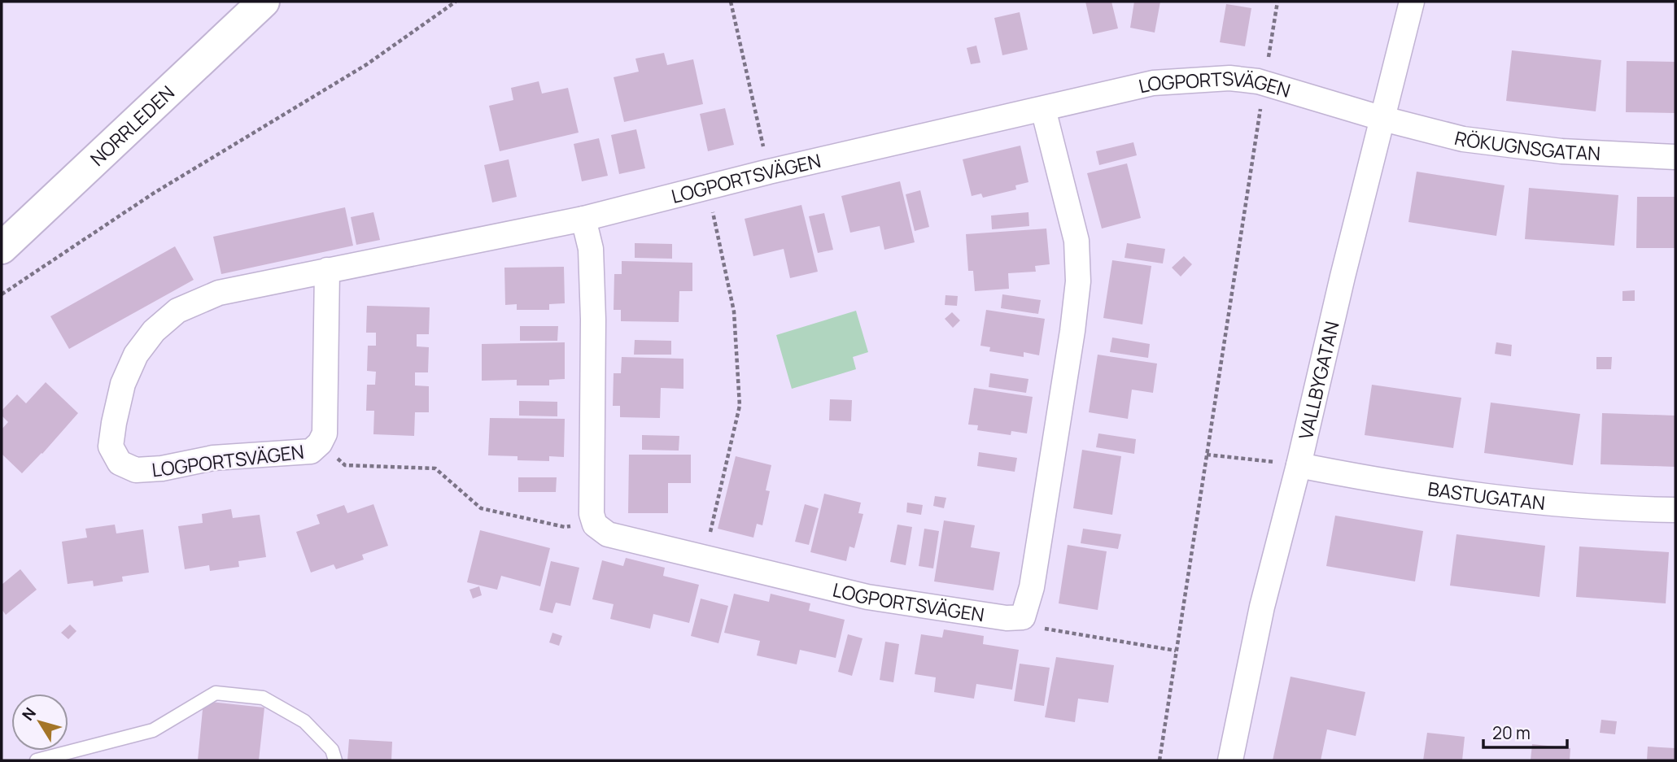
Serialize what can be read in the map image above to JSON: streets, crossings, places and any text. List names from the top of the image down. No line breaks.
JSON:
{"streets":{"main road":["NORRLEDEN"],"street":["LOGPORTSVÄGEN","RÖKUGNSGATAN","VALLBYGATAN","BASTUGATAN"]},"crossings":[["LOGPORTSVÄGEN","RÖKUGNSGATAN"],["LOGPORTSVÄGEN","VALLBYGATAN"],["RÖKUGNSGATAN","VALLBYGATAN"],["VALLBYGATAN","BASTUGATAN"]],"scale_bar":"20 m","north":"top left"}
